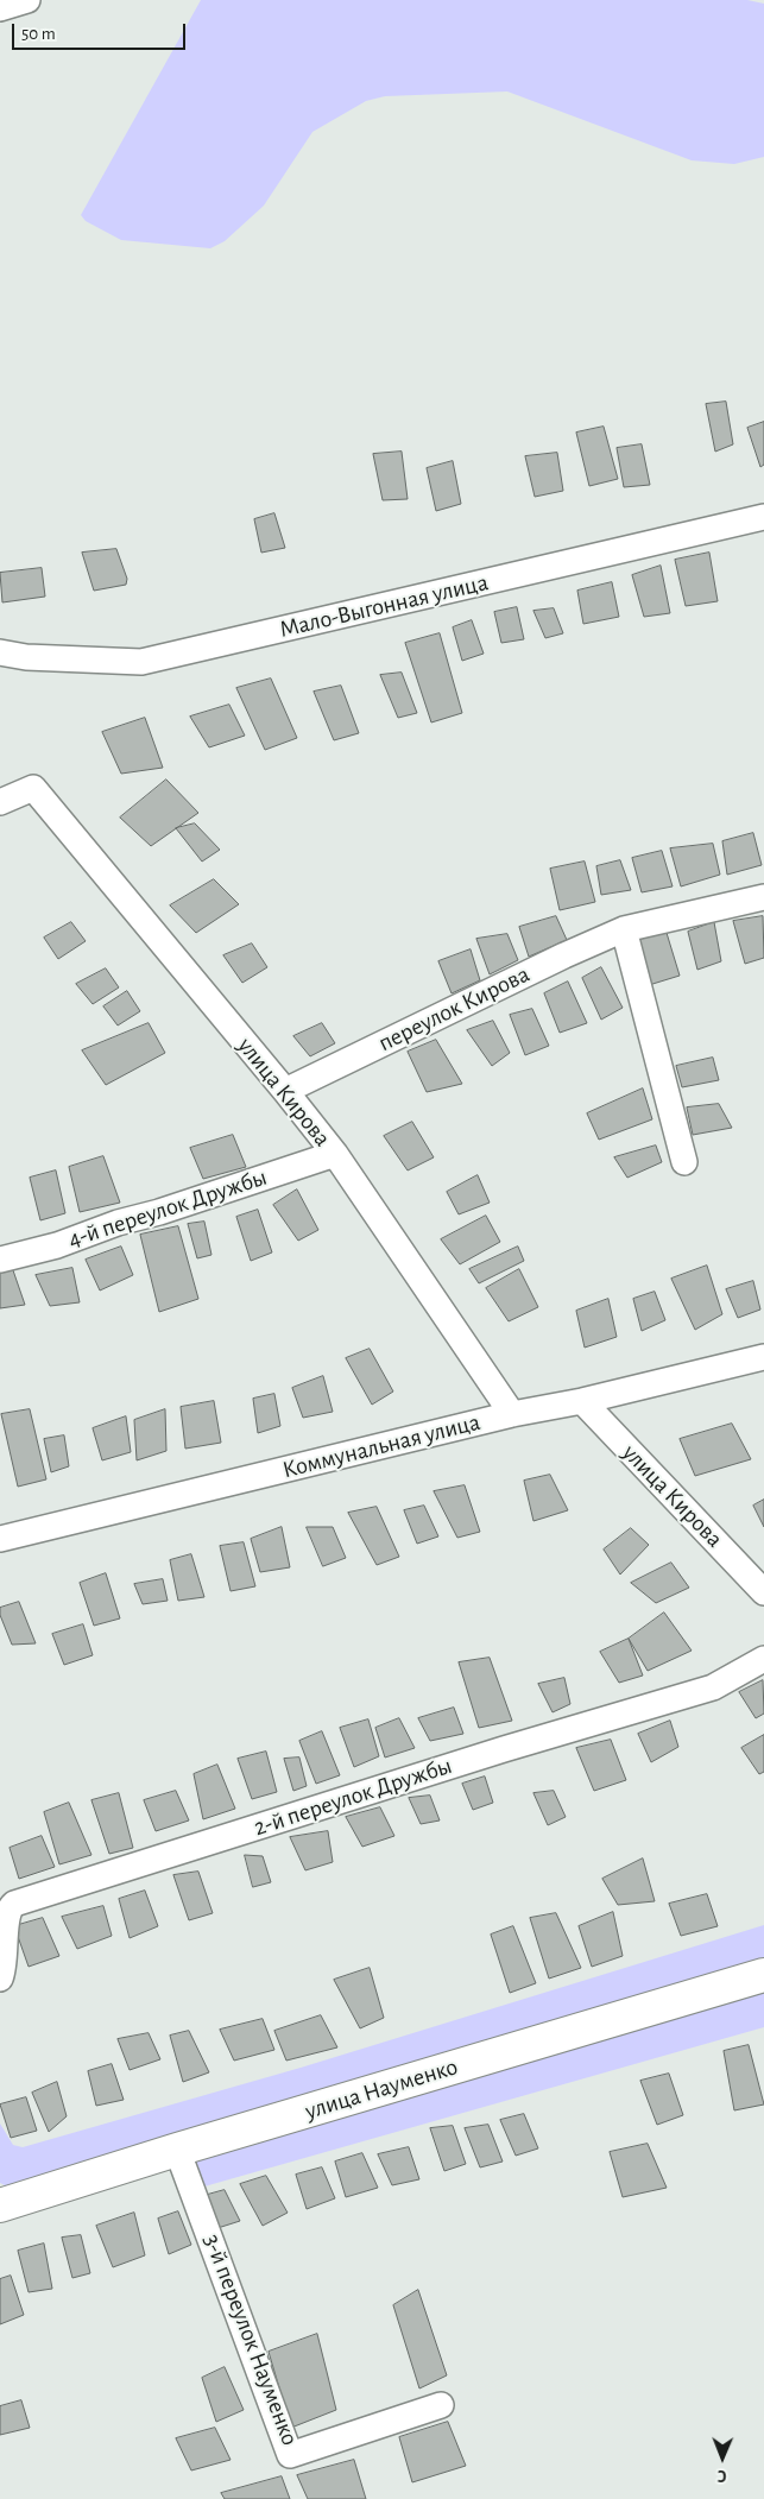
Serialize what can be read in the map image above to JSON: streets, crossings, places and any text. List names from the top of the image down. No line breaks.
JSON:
{"streets":{"main road":["улица Науменко"],"street":["Мало-Выгонная улица","переулок Кирова","улица Кирова","4-й переулок Дружбы","Коммунальная улица","2-й переулок Дружбы","3-й переулок Науменко"]},"crossings":[["переулок Кирова","улица Кирова"],["улица Кирова","4-й переулок Дружбы"],["улица Кирова","Коммунальная улица"],["улица Науменко","3-й переулок Науменко"]],"scale_bar":"50 m","north":"bottom"}
